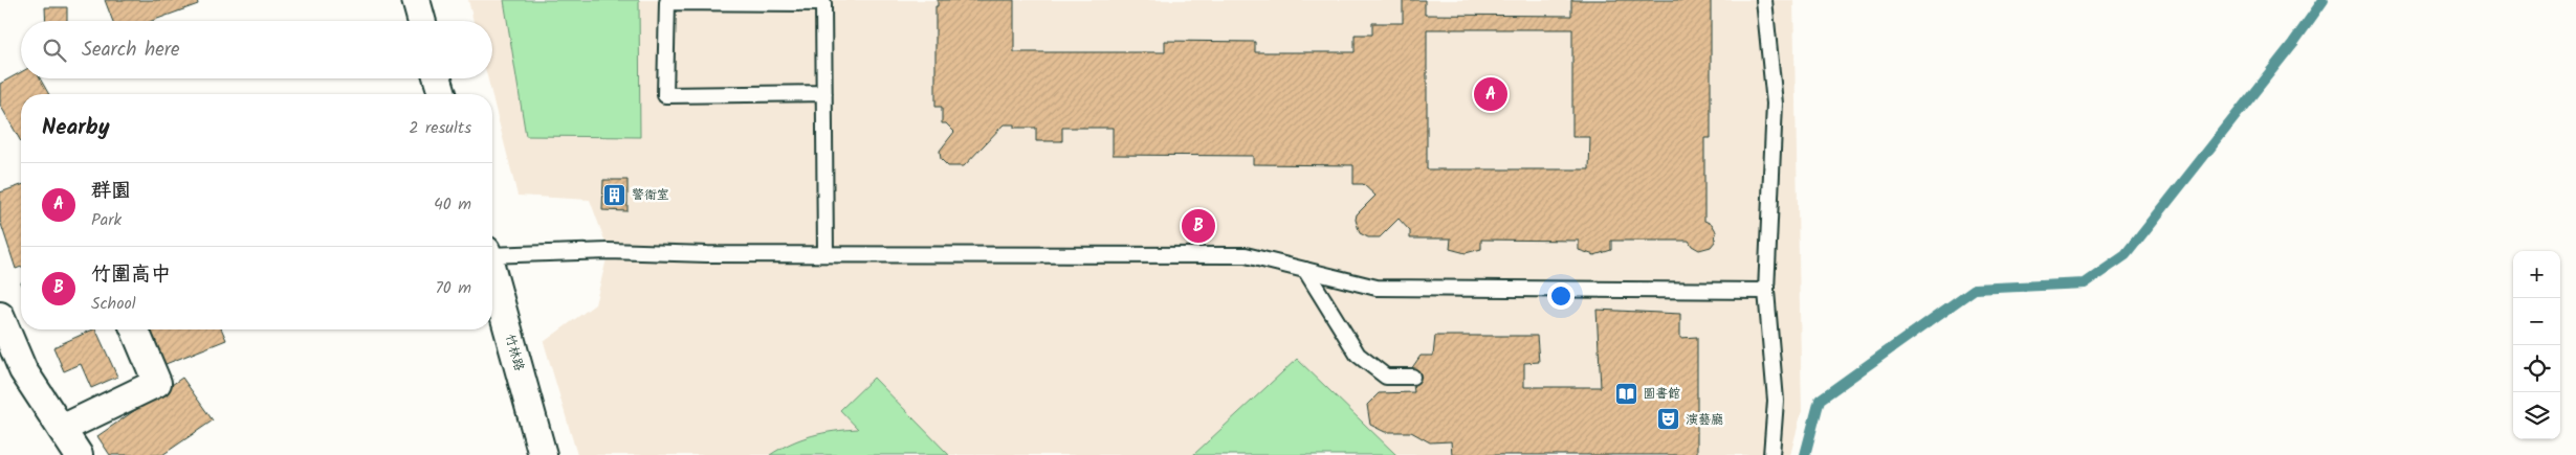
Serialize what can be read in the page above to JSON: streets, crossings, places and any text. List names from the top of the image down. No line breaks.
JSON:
{"streets":{"street":["竹林路"]},"places":{"building":["警衛室"],"library":["圖書館"],"theatre":["演藝廳"]},"page":{"search":"Search here","pins":["A","B"],"heading":["Nearby","2 results"],"list":[{"mark":"A","name":"群園","note":"Park","value":"40 m"},{"mark":"B","name":"竹圍高中","note":"School","value":"70 m"}],"map_buttons":["+","−"]}}
